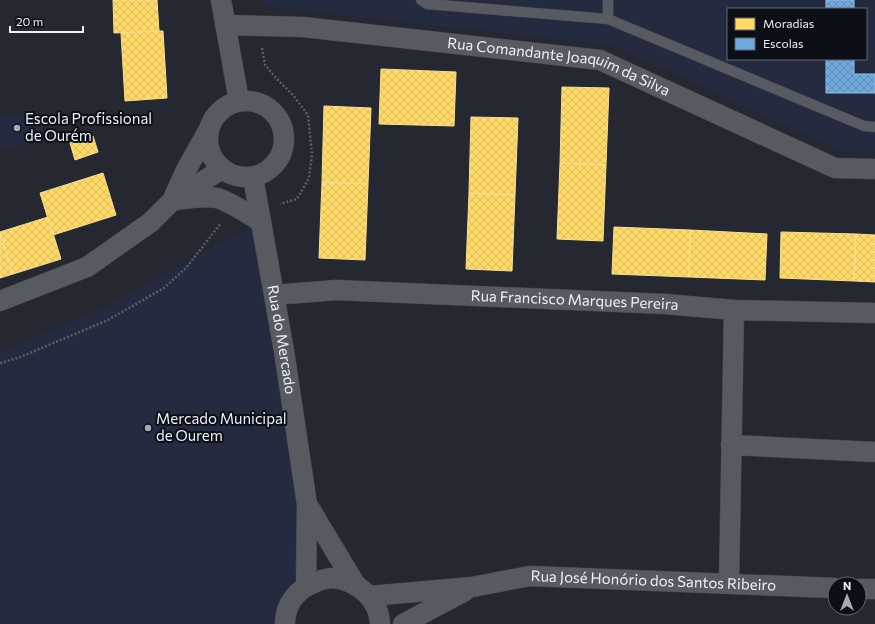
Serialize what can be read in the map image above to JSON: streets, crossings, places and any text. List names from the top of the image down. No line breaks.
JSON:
{"streets":{"street":["Rua Comandante Joaquim da Silva","Rua Francisco Marques Pereira","Rua do Mercado","Rua José Honório dos Santos Ribeiro"]},"crossings":[["Rua Francisco Marques Pereira","Rua do Mercado"],["Rua do Mercado","Rua José Honório dos Santos Ribeiro"]],"places":["Escola Profissional de Ourém","Mercado Municipal de Ourem"],"legend":["Moradias","Escolas"],"scale_bar":"20 m","north":"top"}
